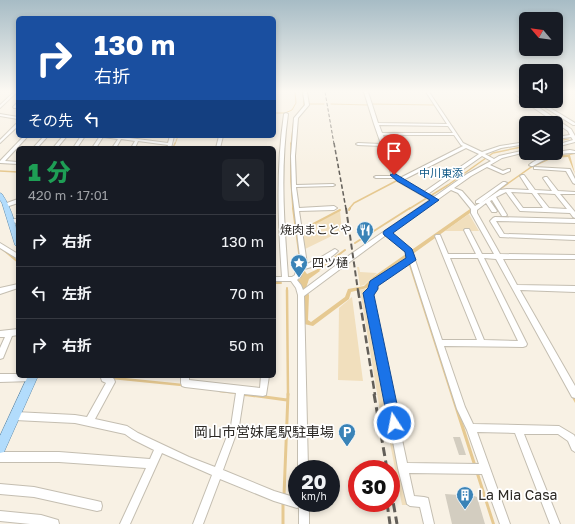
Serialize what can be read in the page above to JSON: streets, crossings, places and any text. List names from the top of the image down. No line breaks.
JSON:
{"districts":["中川東添"],"places":{"restaurant":["焼肉まことや"],"place":["四ツ樋"],"parking":["岡山市営妹尾駅駐車場"],"building":["La Mia Casa"]},"north":"top left","page":{"turn":["130 m","右折"],"then":"その先","heading":["1 分","420 m · 17:01"],"list":[{"name":"右折","value":"130 m"},{"name":"左折","value":"70 m"},{"name":"右折","value":"50 m"}],"speed":"20 km/h","limit":"30"}}
